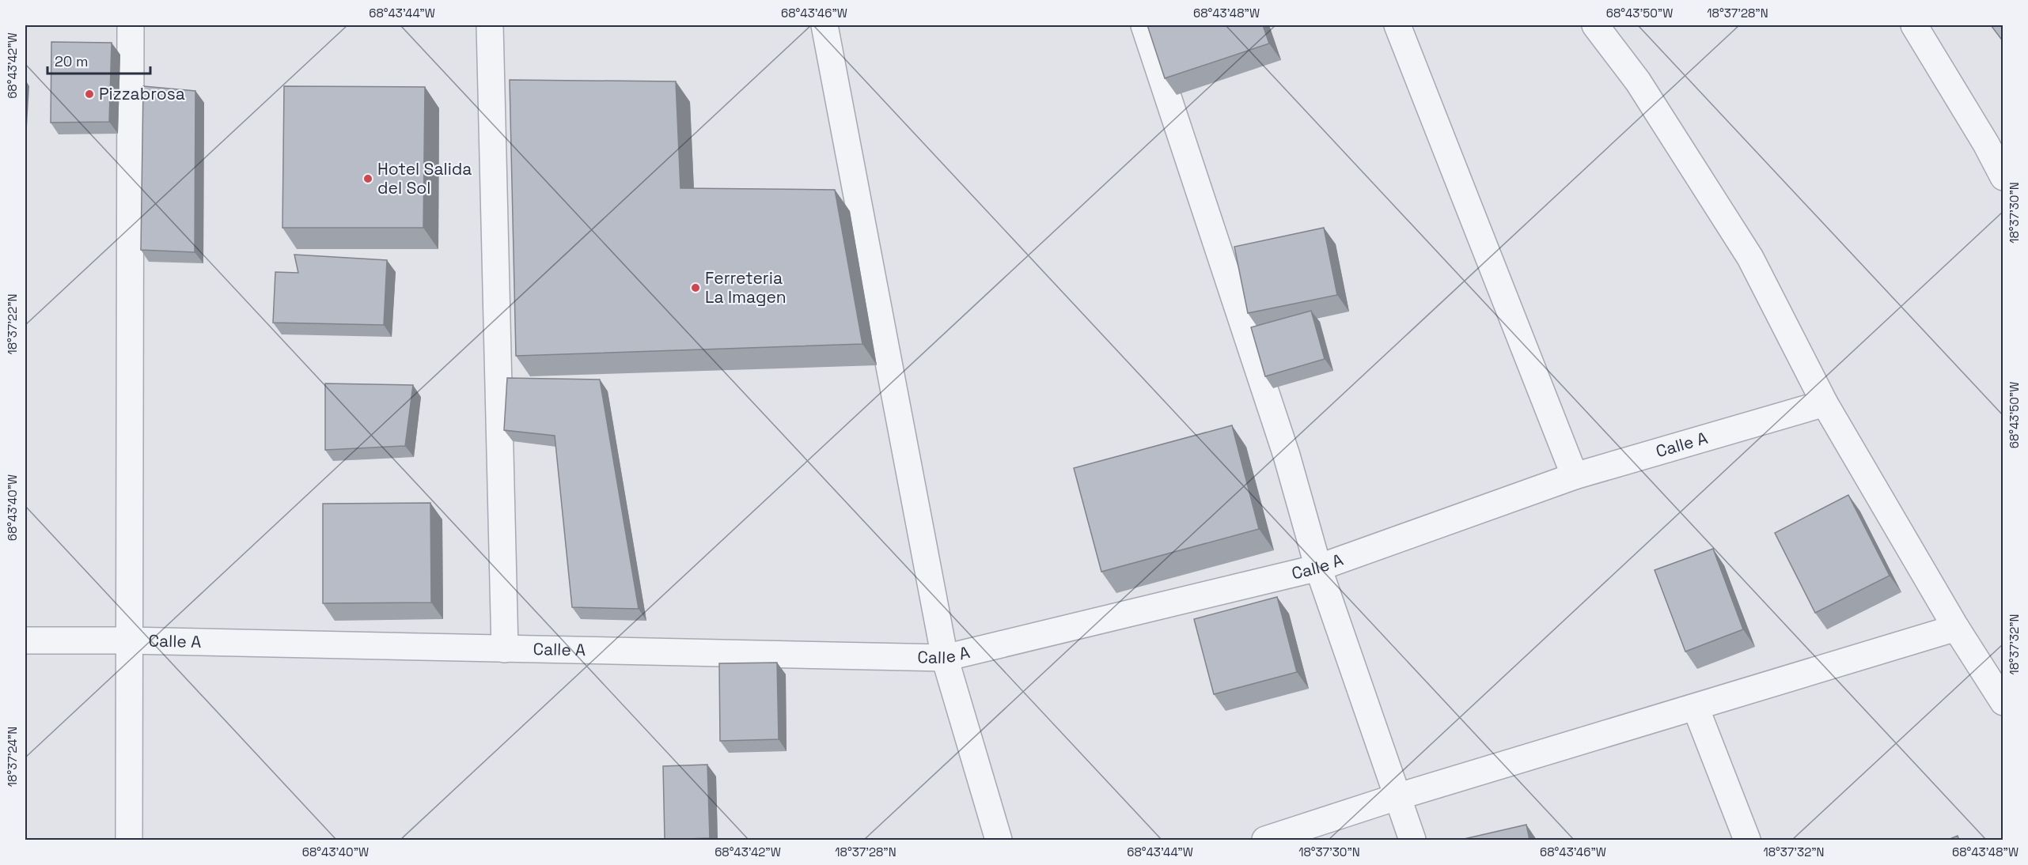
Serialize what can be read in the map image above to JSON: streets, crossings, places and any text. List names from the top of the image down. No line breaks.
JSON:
{"streets":{"street":["Calle A"]},"places":["Pizzabrosa","Hotel Salida del Sol","Ferreteria La Imagen"],"scale_bar":"20 m","coordinates":["68°43'44\"W","68°43'46\"W","68°43'48\"W","68°43'50\"W","18°37'28\"N","68°43'42\"W","18°37'30\"N","18°37'22\"N","68°43'40\"W","18°37'32\"N","18°37'24\"N"]}
